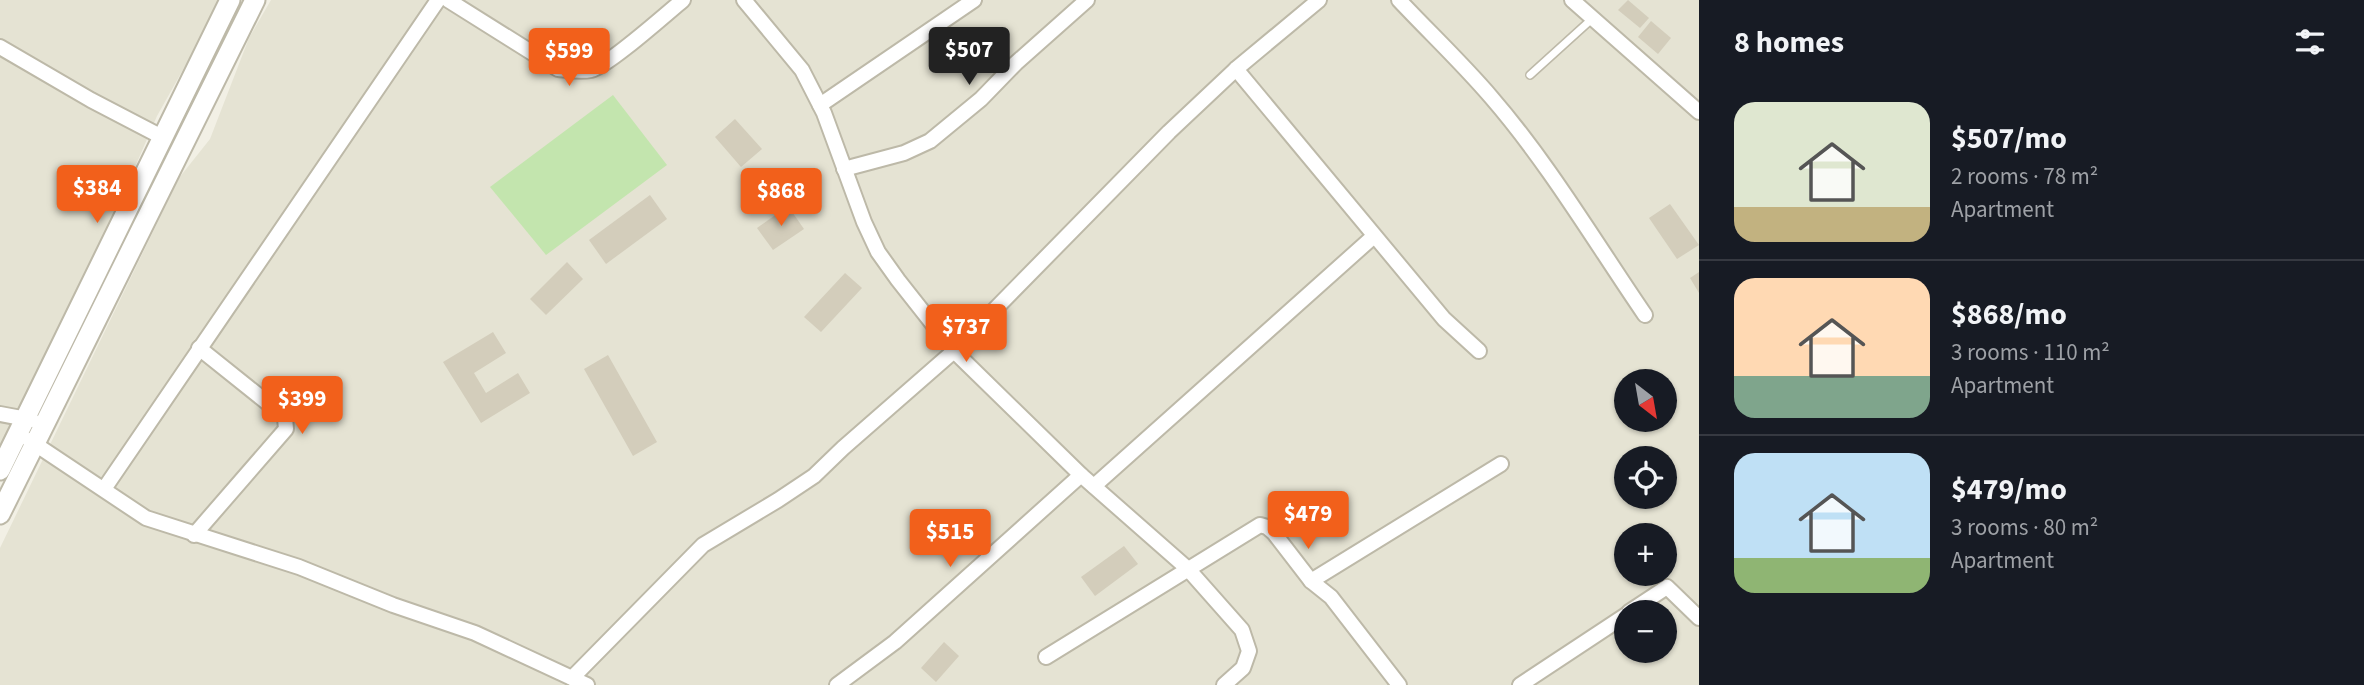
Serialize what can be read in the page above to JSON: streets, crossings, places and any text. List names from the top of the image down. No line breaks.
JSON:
{"north":"bottom right","page":{"heading":"8 homes","price":["$507","$599","$384","$868","$737","$399","$479","$515"],"list":[{"name":"$507/mo","note":"2 rooms · 78 m² · Apartment"},{"name":"$868/mo","note":"3 rooms · 110 m² · Apartment"},{"name":"$479/mo","note":"3 rooms · 80 m² · Apartment"}],"map_buttons":["+","−"]}}
